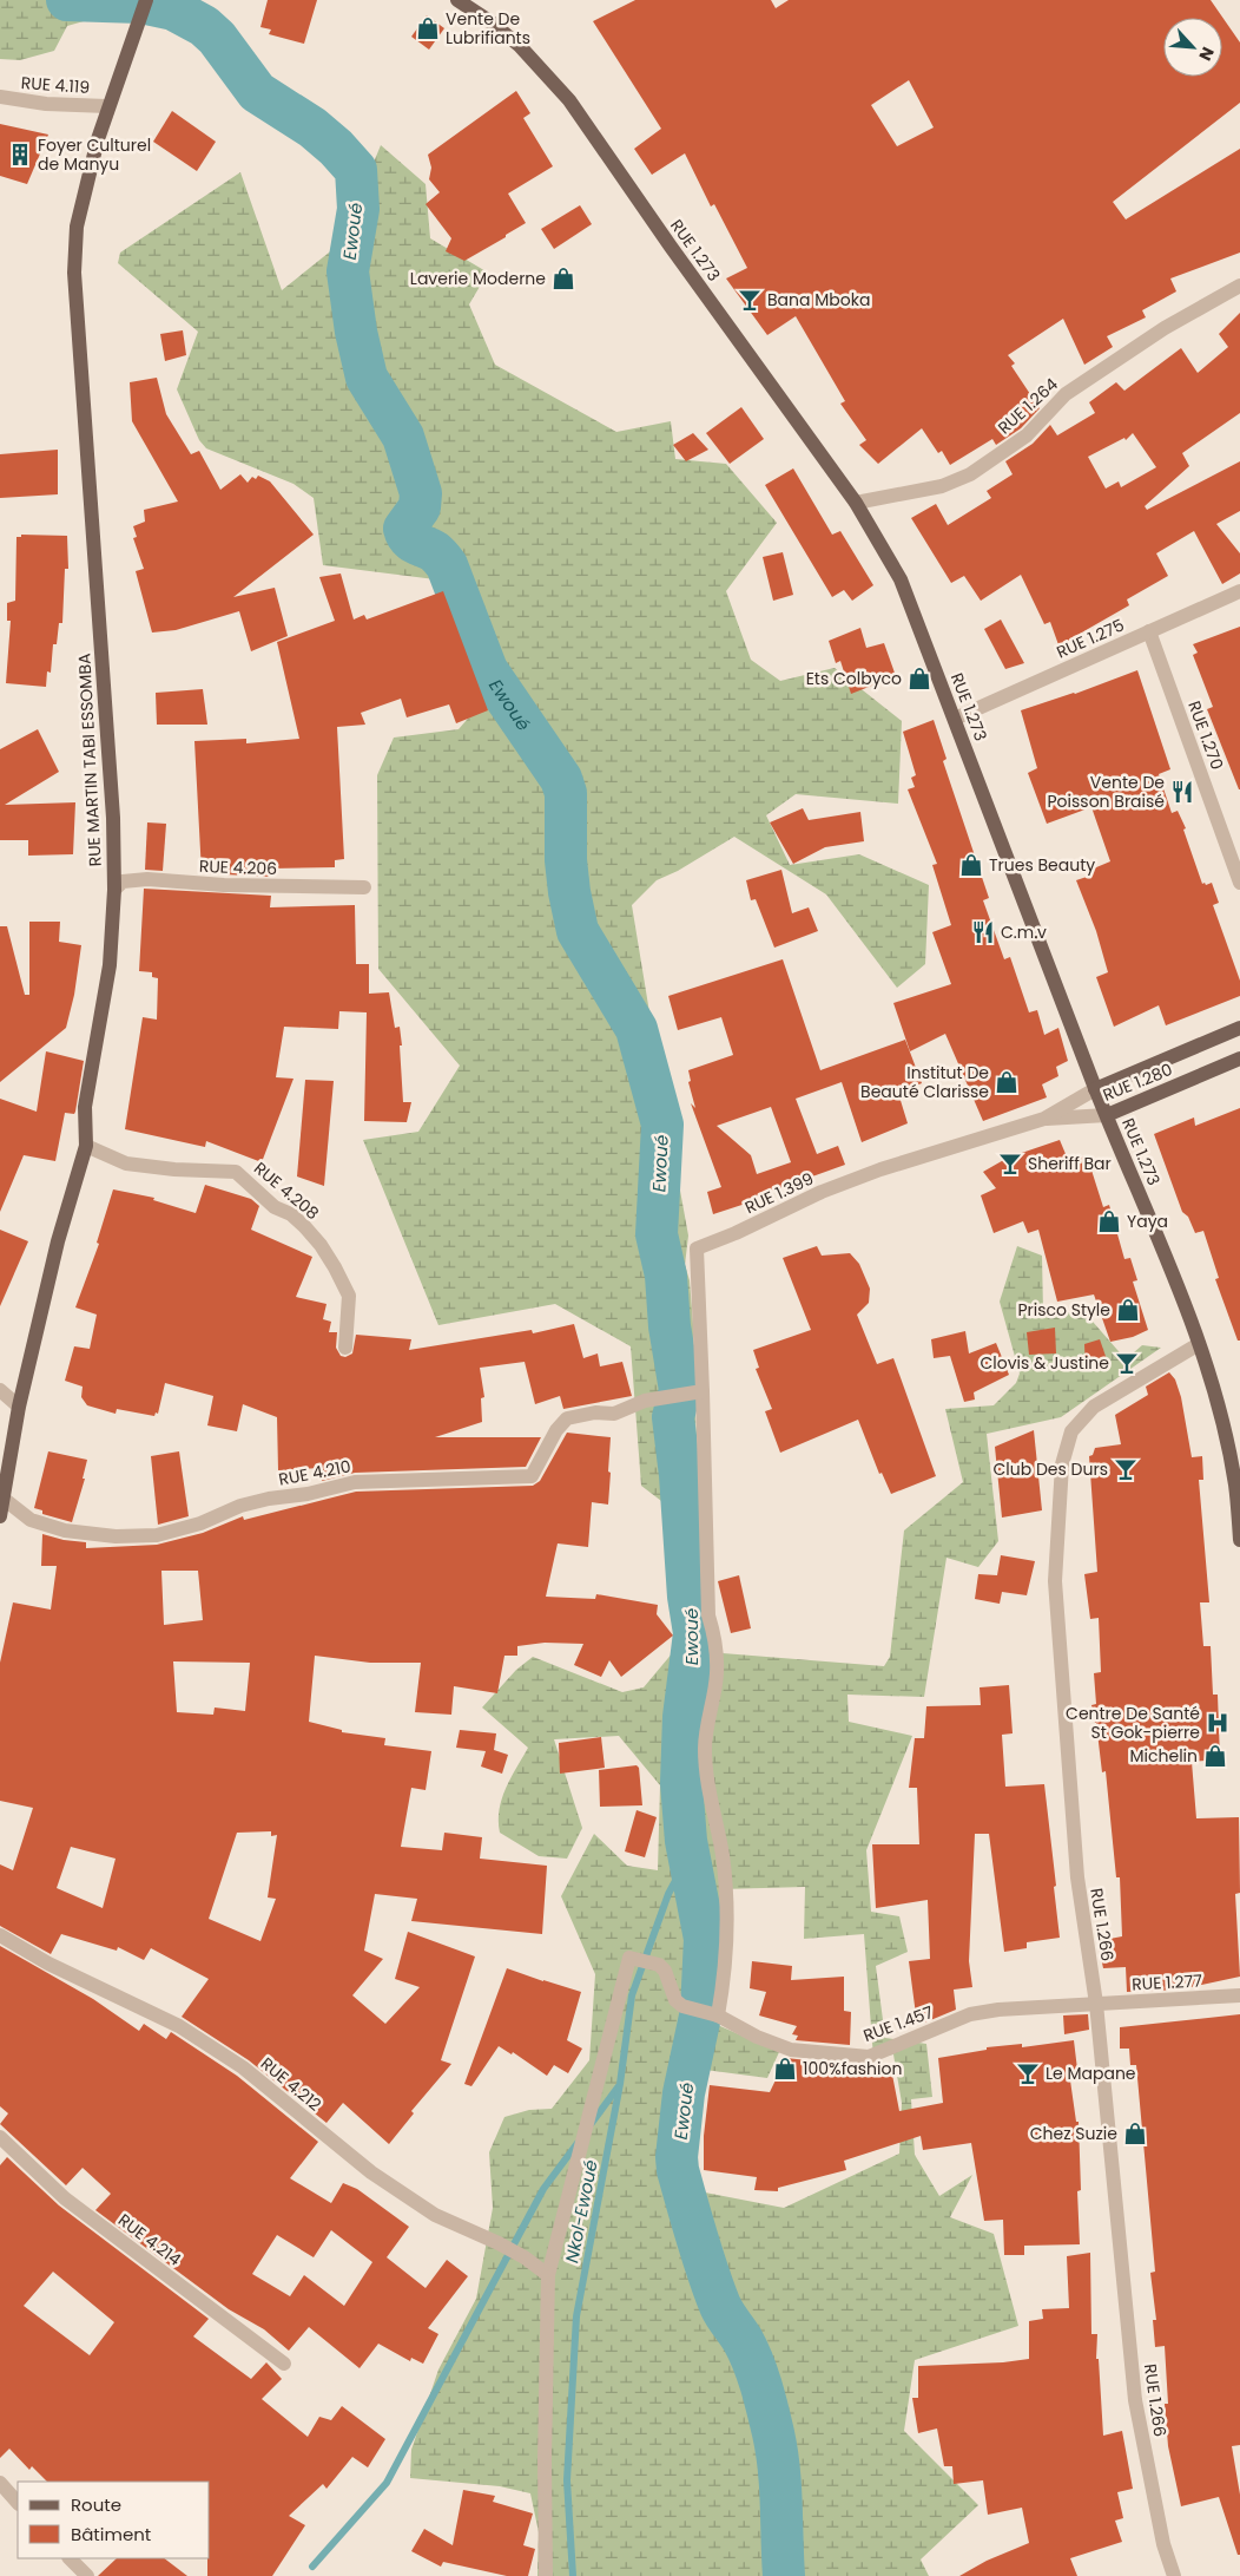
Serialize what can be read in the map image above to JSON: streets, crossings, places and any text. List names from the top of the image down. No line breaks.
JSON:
{"streets":{"main road":["RUE 1.273","RUE MARTIN TABI ESSOMBA","RUE 1.280"],"street":["RUE 4.119","RUE 1.264","RUE 1.275","RUE 1.270","RUE 4.206","RUE 4.208","RUE 1.399","RUE 4.210","RUE 1.266","RUE 1.277","RUE 1.457","RUE 4.212","RUE 4.214"]},"crossings":[["RUE 4.119","RUE MARTIN TABI ESSOMBA"],["RUE 1.273","RUE 1.264"],["RUE 1.273","RUE 1.275"],["RUE 1.273","RUE 1.280"],["RUE 1.273","RUE 1.399"],["RUE 1.273","RUE 1.266"],["RUE 1.275","RUE 1.270"],["RUE MARTIN TABI ESSOMBA","RUE 4.206"],["RUE MARTIN TABI ESSOMBA","RUE 4.208"],["RUE MARTIN TABI ESSOMBA","RUE 4.210"],["RUE 1.280","RUE 1.399"],["RUE 1.399","RUE 4.210"],["RUE 1.266","RUE 1.277"],["RUE 1.266","RUE 1.457"],["RUE 1.277","RUE 1.457"],["RUE 1.457","RUE 4.212"]],"water":["Ewoué","Nkol-Ewoué"],"places":{"shop":["Vente De Lubrifiants","Laverie Moderne","Ets Colbyco","Trues Beauty","Institut De Beauté Clarisse","Yaya","Prisco Style","Michelin","100%fashion","Chez Suzie"],"building":["Foyer Culturel de Manyu"],"bar":["Bana Mboka","Sheriff Bar","Clovis & Justine","Club Des Durs","Le Mapane"],"restaurant":["Vente De Poisson Braisé","C.m.v"],"hospital":["Centre De Santé St Gok-pierre"]},"legend":["Route","Bâtiment"],"north":"bottom right"}
